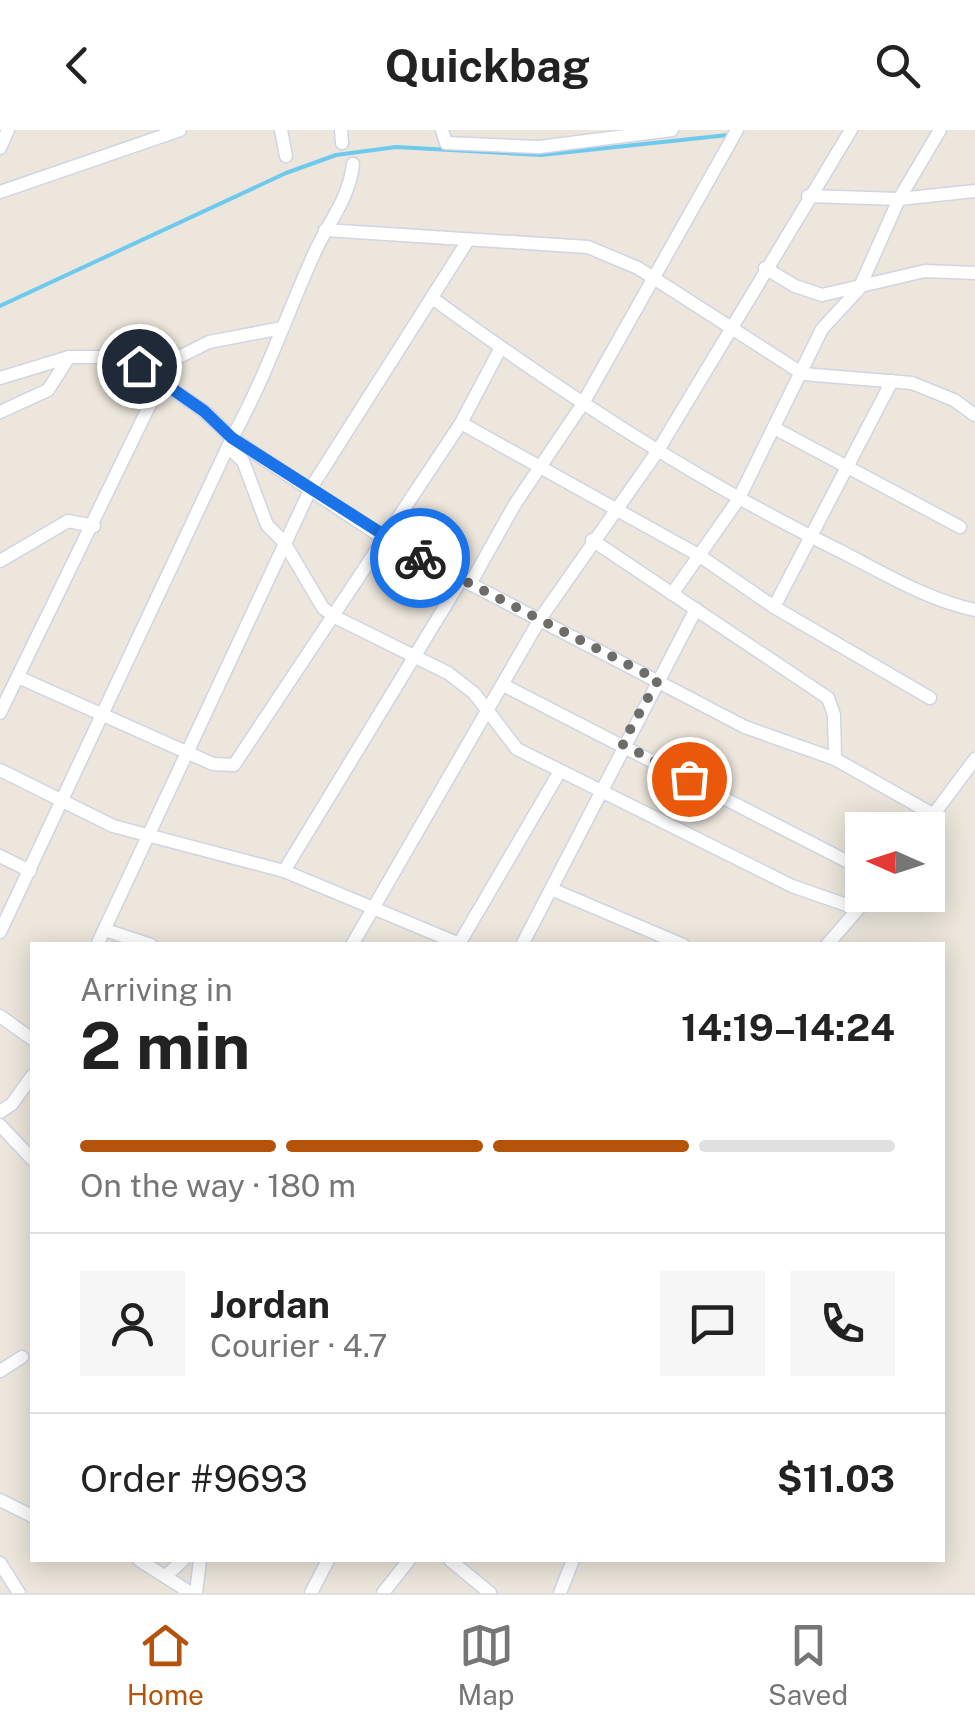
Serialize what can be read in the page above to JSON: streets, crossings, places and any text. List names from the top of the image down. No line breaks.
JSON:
{"north":"left","page":{"header":"Quickbag","heading":["2 min","Arriving in","14:19–14:24"],"panel":["Jordan","Courier · 4.7","Order #9693","$11.03"],"bar":"On the way · 180 m","tabs":["Home","Map","Saved"]}}
